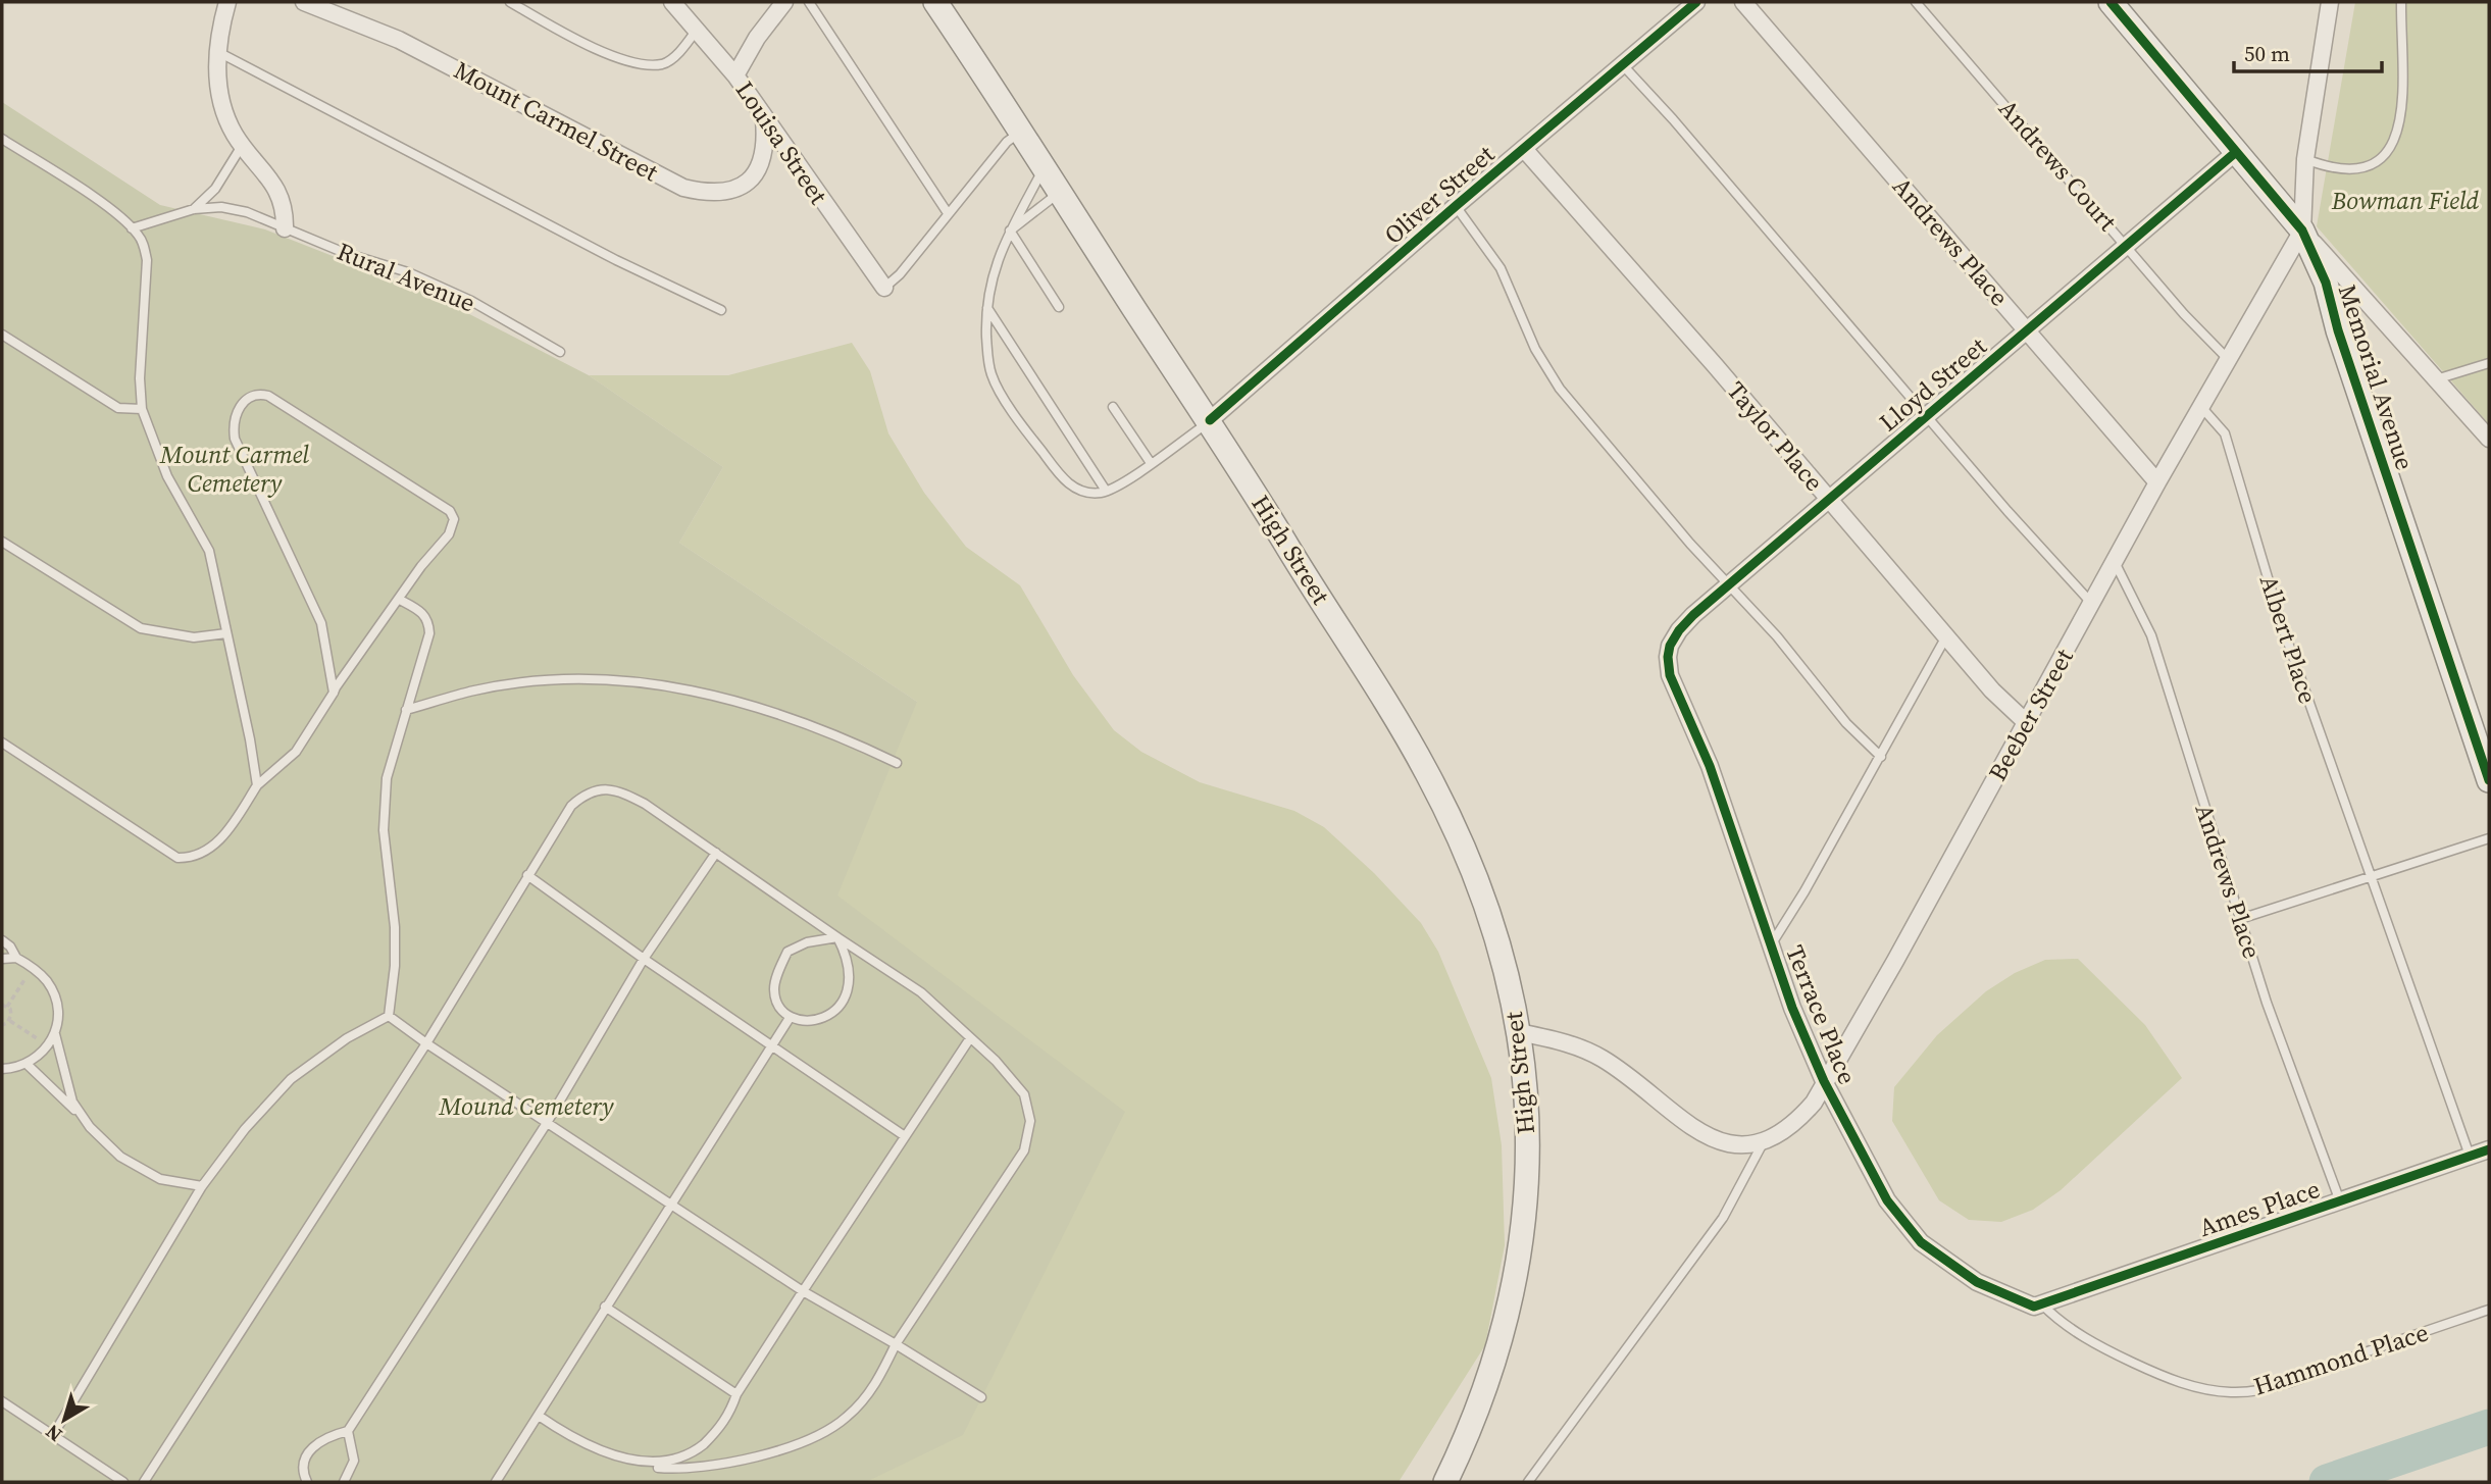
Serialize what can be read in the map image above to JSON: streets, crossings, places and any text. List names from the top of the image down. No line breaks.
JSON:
{"streets":{"main road":["Memorial Avenue","High Street"],"street":["Mount Carmel Street","Louisa Street","Oliver Street","Andrews Place","Lloyd Street","Taylor Place","Beeber Street","Terrace Place","Ames Place"],"lane":["Andrews Court","Rural Avenue","Albert Place","Hammond Place"]},"crossings":[["Mount Carmel Street","Louisa Street"],["Andrews Court","Lloyd Street"],["Andrews Court","Beeber Street"],["Oliver Street","Lloyd Street"],["Oliver Street","Taylor Place"],["Oliver Street","High Street"],["Andrews Place","Lloyd Street"],["Andrews Place","Beeber Street"],["Andrews Place","Ames Place"],["Memorial Avenue","Lloyd Street"],["Memorial Avenue","Beeber Street"],["Lloyd Street","Taylor Place"],["Lloyd Street","Terrace Place"],["Taylor Place","Beeber Street"],["Albert Place","Beeber Street"],["Beeber Street","Terrace Place"],["Terrace Place","Ames Place"],["Terrace Place","Hammond Place"],["Ames Place","Hammond Place"]],"parks":["Bowman Field","Mount Carmel Cemetery","Mound Cemetery"],"scale_bar":"50 m","north":"bottom left"}
